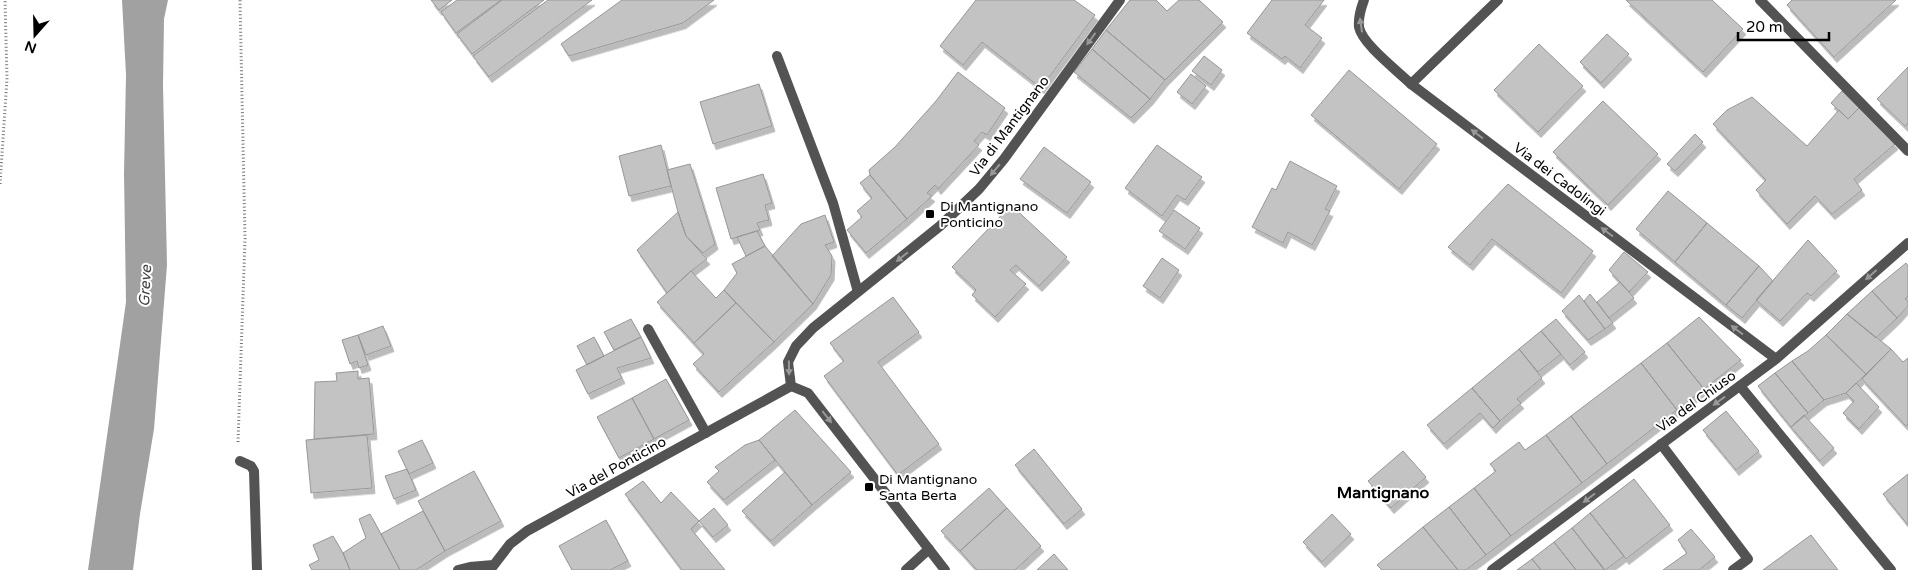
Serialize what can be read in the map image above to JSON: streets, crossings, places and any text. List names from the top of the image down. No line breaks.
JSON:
{"streets":{"street":["Via di Mantignano","Via dei Cadolingi","Via del Chiuso","Via del Ponticino"]},"crossings":[["Via di Mantignano","Via del Ponticino"],["Via dei Cadolingi","Via del Chiuso"]],"one_way":["Via di Mantignano","Via dei Cadolingi","Via del Chiuso"],"districts":["Mantignano"],"water":["Greve"],"places":{"transit":["Di Mantignano Ponticino","Di Mantignano Santa Berta"]},"scale_bar":"20 m","north":"bottom"}
